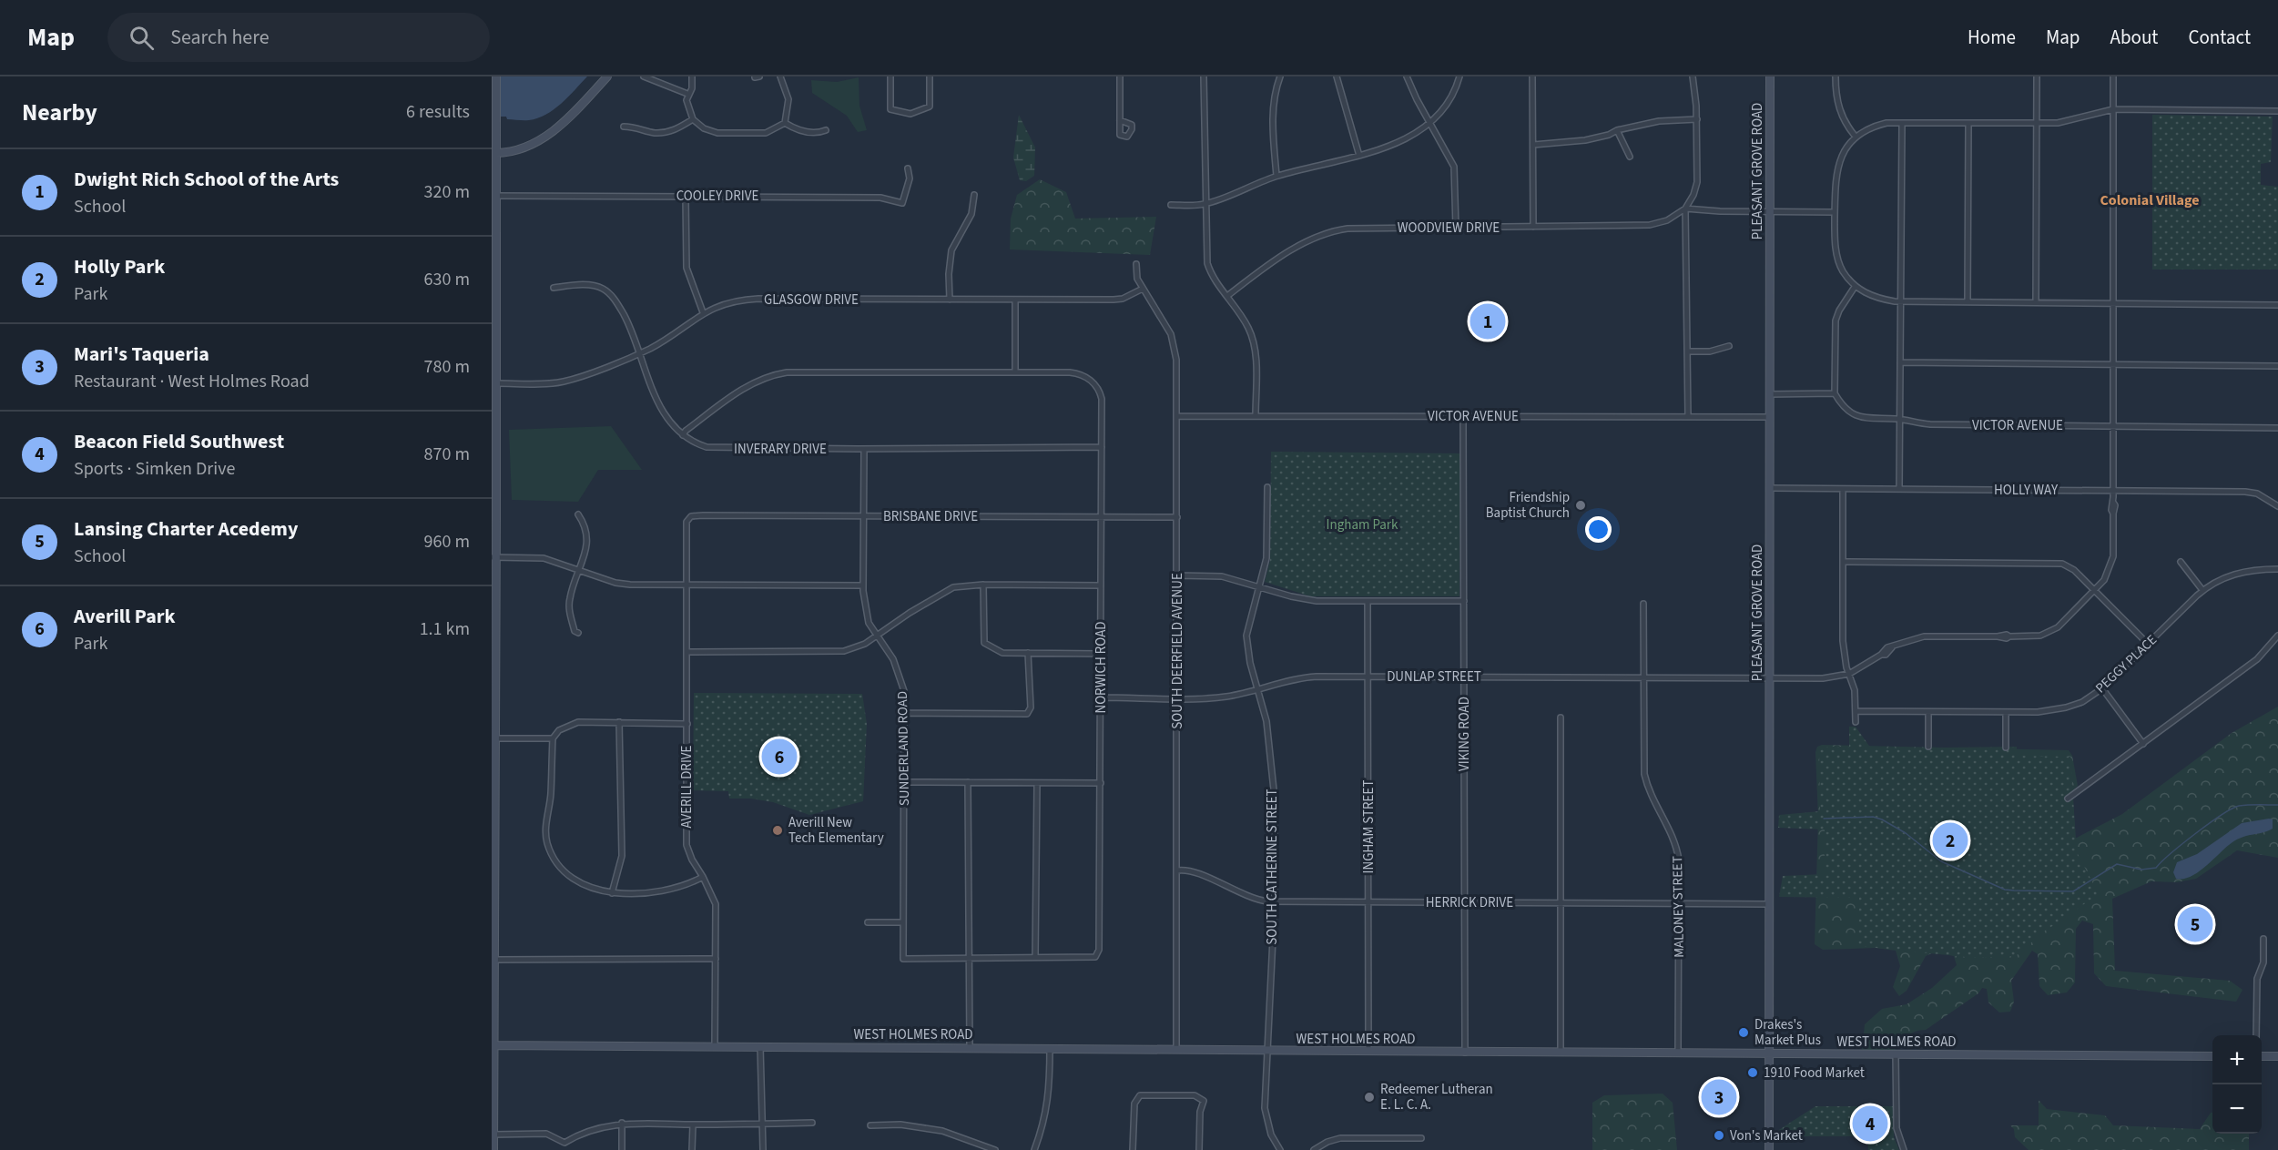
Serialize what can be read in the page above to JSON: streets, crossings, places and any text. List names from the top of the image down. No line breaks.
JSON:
{"streets":{"street":["PLEASANT GROVE ROAD","COOLEY DRIVE","WOODVIEW DRIVE","GLASGOW DRIVE","VICTOR AVENUE","INVERARY DRIVE","HOLLY WAY","BRISBANE DRIVE","SOUTH DEERFIELD AVENUE","PEGGY PLACE","NORWICH ROAD","DUNLAP STREET","VIKING ROAD","SUNDERLAND ROAD","AVERILL DRIVE","INGHAM STREET","SOUTH CATHERINE STREET","HERRICK DRIVE","MALONEY STREET","WEST HOLMES ROAD"]},"crossings":[["PLEASANT GROVE ROAD","VICTOR AVENUE"],["PLEASANT GROVE ROAD","HOLLY WAY"],["PLEASANT GROVE ROAD","DUNLAP STREET"],["PLEASANT GROVE ROAD","HERRICK DRIVE"],["PLEASANT GROVE ROAD","WEST HOLMES ROAD"],["GLASGOW DRIVE","INVERARY DRIVE"],["GLASGOW DRIVE","SOUTH DEERFIELD AVENUE"],["VICTOR AVENUE","SOUTH DEERFIELD AVENUE"],["VICTOR AVENUE","VIKING ROAD"],["INVERARY DRIVE","NORWICH ROAD"],["INVERARY DRIVE","SUNDERLAND ROAD"],["BRISBANE DRIVE","SOUTH DEERFIELD AVENUE"],["BRISBANE DRIVE","NORWICH ROAD"],["BRISBANE DRIVE","SUNDERLAND ROAD"],["BRISBANE DRIVE","AVERILL DRIVE"],["SOUTH DEERFIELD AVENUE","DUNLAP STREET"],["SOUTH DEERFIELD AVENUE","HERRICK DRIVE"],["SOUTH DEERFIELD AVENUE","WEST HOLMES ROAD"],["NORWICH ROAD","DUNLAP STREET"],["DUNLAP STREET","VIKING ROAD"],["DUNLAP STREET","INGHAM STREET"],["DUNLAP STREET","SOUTH CATHERINE STREET"],["DUNLAP STREET","MALONEY STREET"],["VIKING ROAD","HERRICK DRIVE"],["VIKING ROAD","WEST HOLMES ROAD"],["AVERILL DRIVE","WEST HOLMES ROAD"],["INGHAM STREET","HERRICK DRIVE"],["INGHAM STREET","WEST HOLMES ROAD"],["SOUTH CATHERINE STREET","HERRICK DRIVE"],["SOUTH CATHERINE STREET","WEST HOLMES ROAD"],["HERRICK DRIVE","MALONEY STREET"],["MALONEY STREET","WEST HOLMES ROAD"]],"districts":["Colonial Village"],"parks":["Ingham Park"],"places":["Friendship Baptist Church","Averill New Tech Elementary","Drakes's Market Plus","1910 Food Market","Redeemer Lutheran E. L. C. A.","Von's Market"],"page":{"header":"Map","search":"Search here","nav":["Home","Map","About","Contact"],"heading":["Nearby","6 results"],"list":[{"mark":"1","name":"Dwight Rich School of the Arts","note":"School","value":"320 m"},{"mark":"2","name":"Holly Park","note":"Park","value":"630 m"},{"mark":"3","name":"Mari's Taqueria","note":"Restaurant · West Holmes Road","value":"780 m"},{"mark":"4","name":"Beacon Field Southwest","note":"Sports · Simken Drive","value":"870 m"},{"mark":"5","name":"Lansing Charter Acedemy","note":"School","value":"960 m"},{"mark":"6","name":"Averill Park","note":"Park","value":"1.1 km"}],"pins":["1","6","2","5","3","4"],"map_buttons":["+","−"]}}
